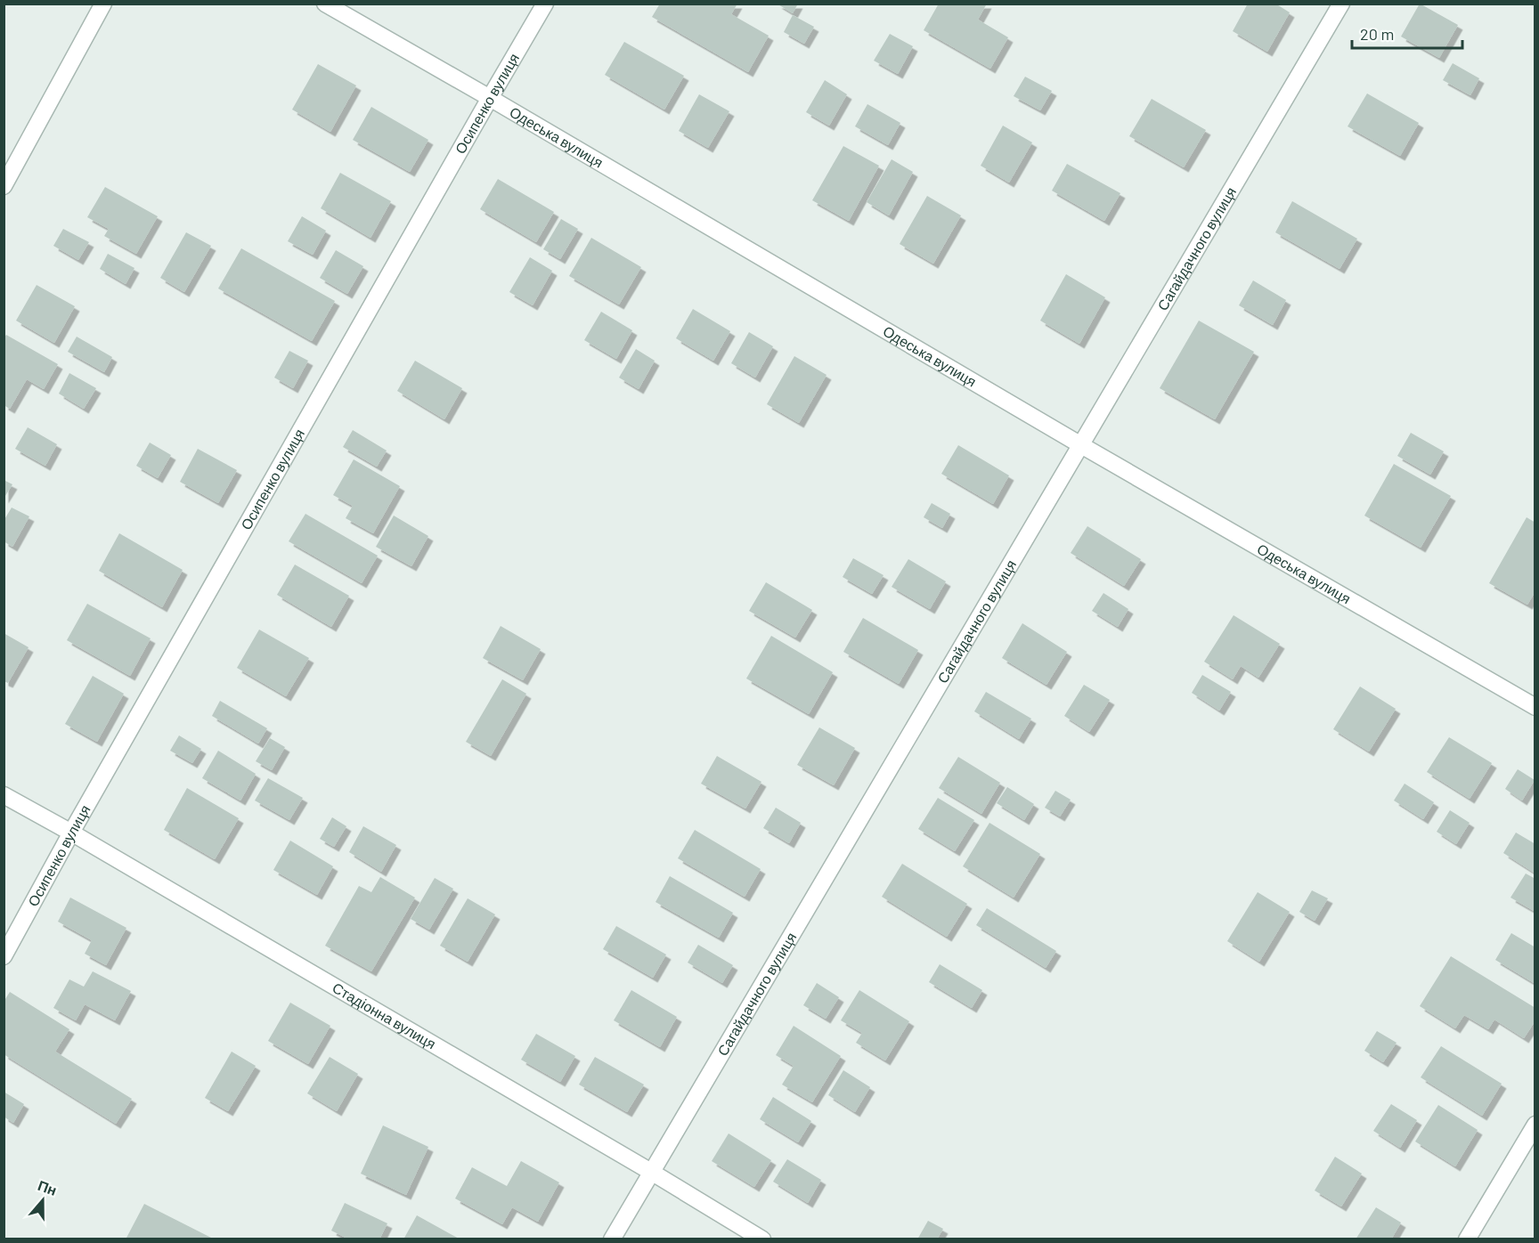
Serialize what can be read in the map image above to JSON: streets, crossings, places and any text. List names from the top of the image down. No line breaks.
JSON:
{"streets":{"street":["Осипенко вулиця","Одеська вулиця","Сагайдачного вулиця","Стадіонна вулиця"]},"crossings":[["Осипенко вулиця","Одеська вулиця"],["Осипенко вулиця","Стадіонна вулиця"],["Одеська вулиця","Сагайдачного вулиця"],["Сагайдачного вулиця","Стадіонна вулиця"]],"scale_bar":"20 m","north":"top"}
